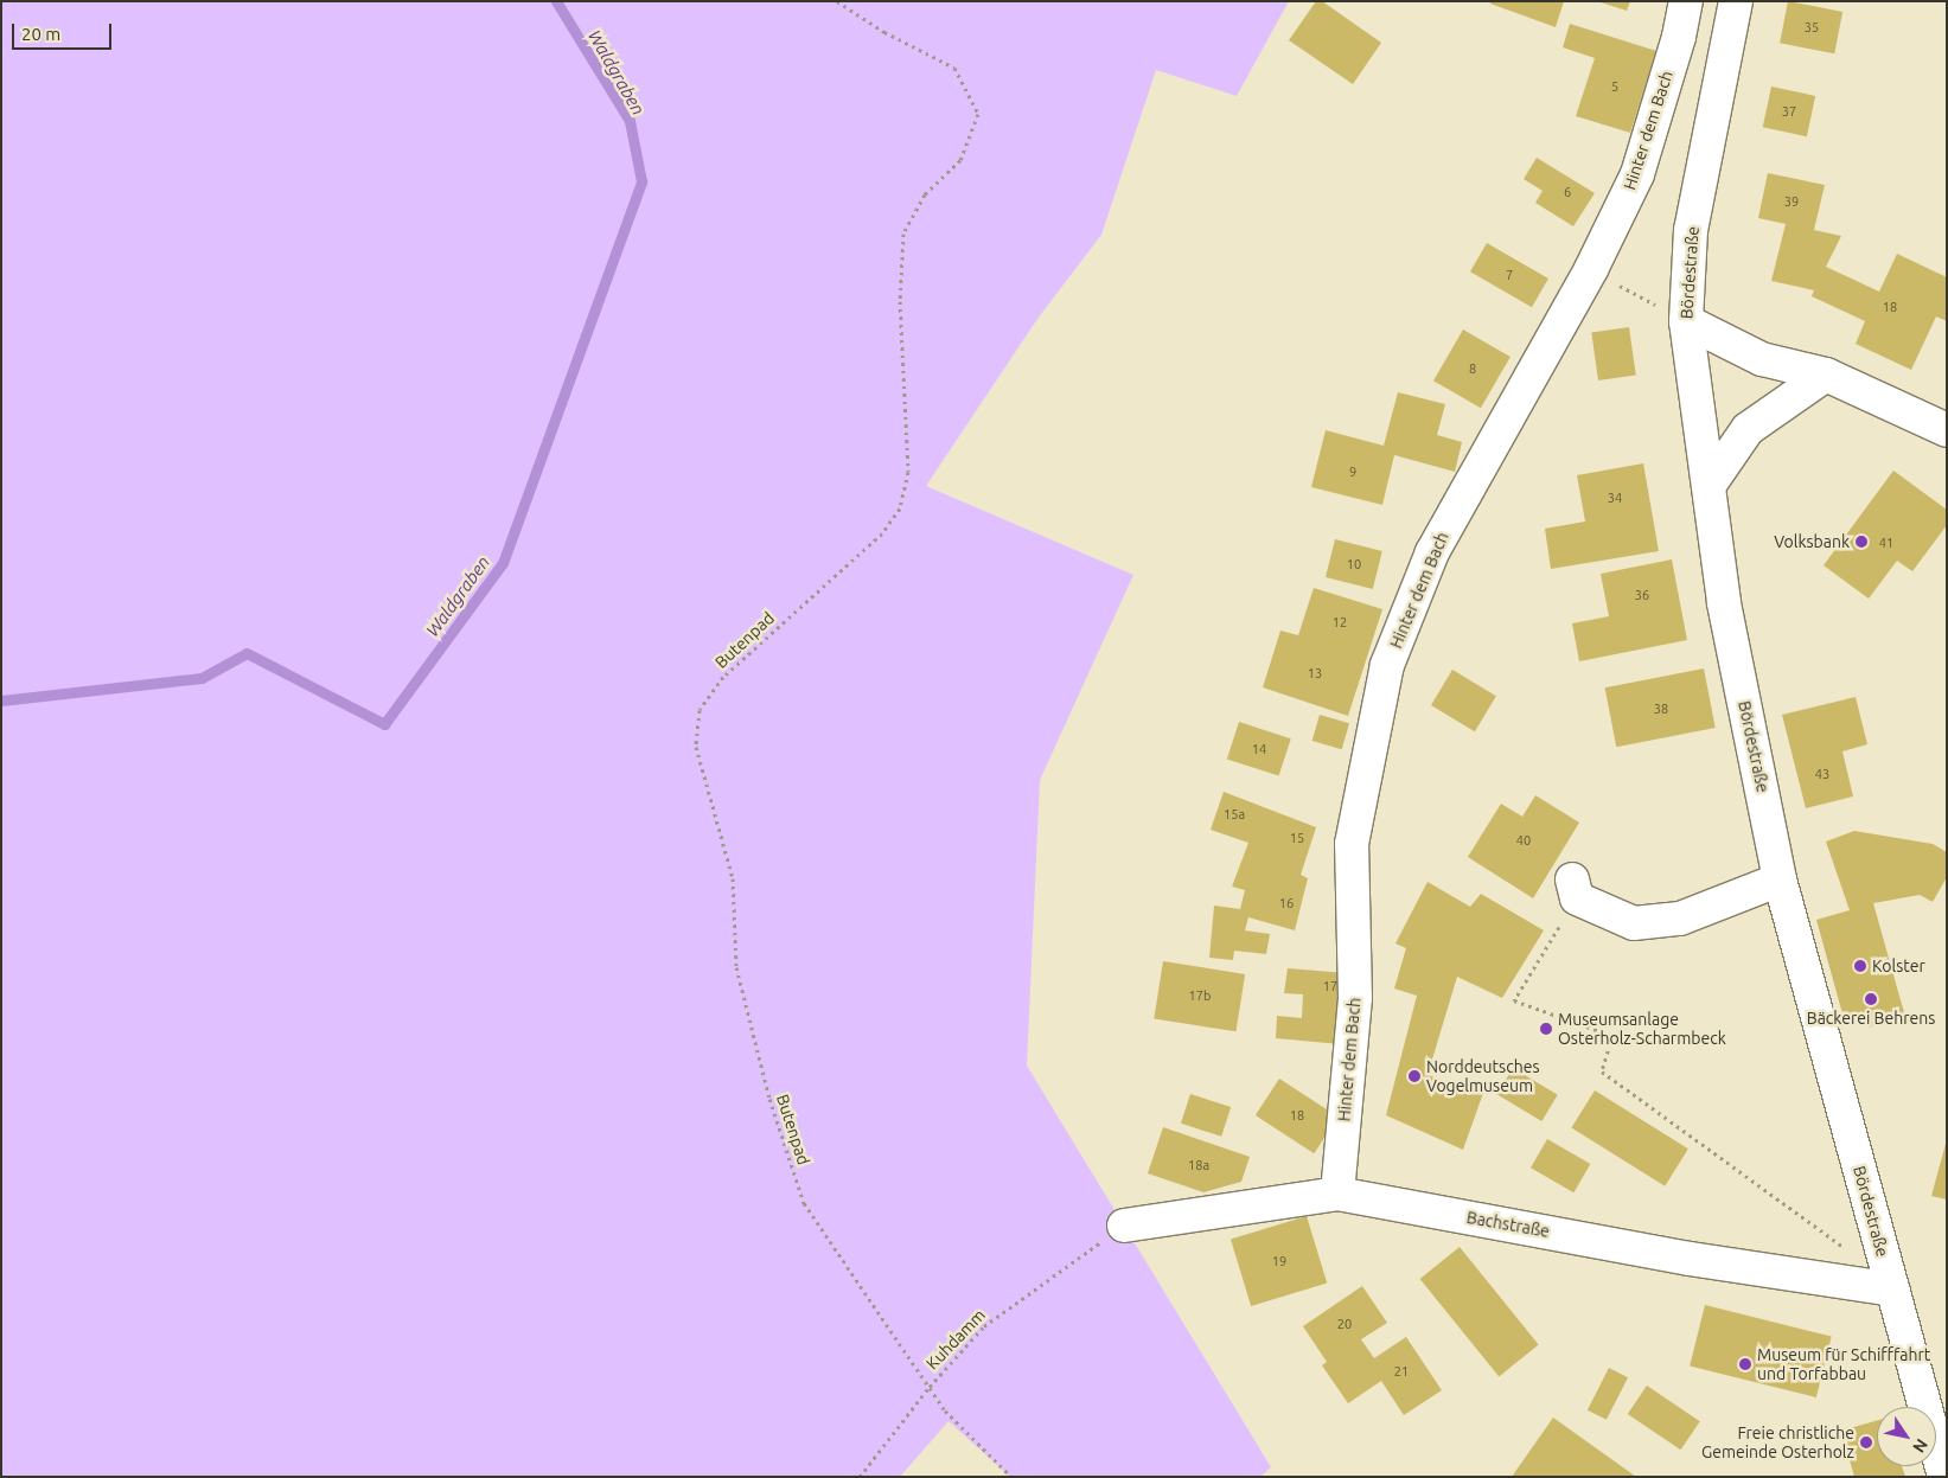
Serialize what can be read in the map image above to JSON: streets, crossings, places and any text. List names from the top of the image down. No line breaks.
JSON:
{"streets":{"street":["Hinter dem Bach","Bördestraße","Bachstraße"],"path":["Butenpad","Kuhdamm"]},"crossings":[["Hinter dem Bach","Bachstraße"],["Bördestraße","Bachstraße"],["Butenpad","Kuhdamm"],["Bachstraße","Kuhdamm"]],"water":["Waldgraben"],"places":["Volksbank","Kolster","Bäckerei Behrens","Museumsanlage Osterholz-Scharmbeck","Norddeutsches Vogelmuseum","Museum für Schifffahrt und Torfabbau","Freie christliche Gemeinde Osterholz"],"house_numbers":["35","5","37","6","39","7","18","8","9","34","41","10","36","12","13","38","14","43","15a","15","40","16","17","17b","18","18a","19","20","21"],"scale_bar":"20 m","north":"bottom right"}
